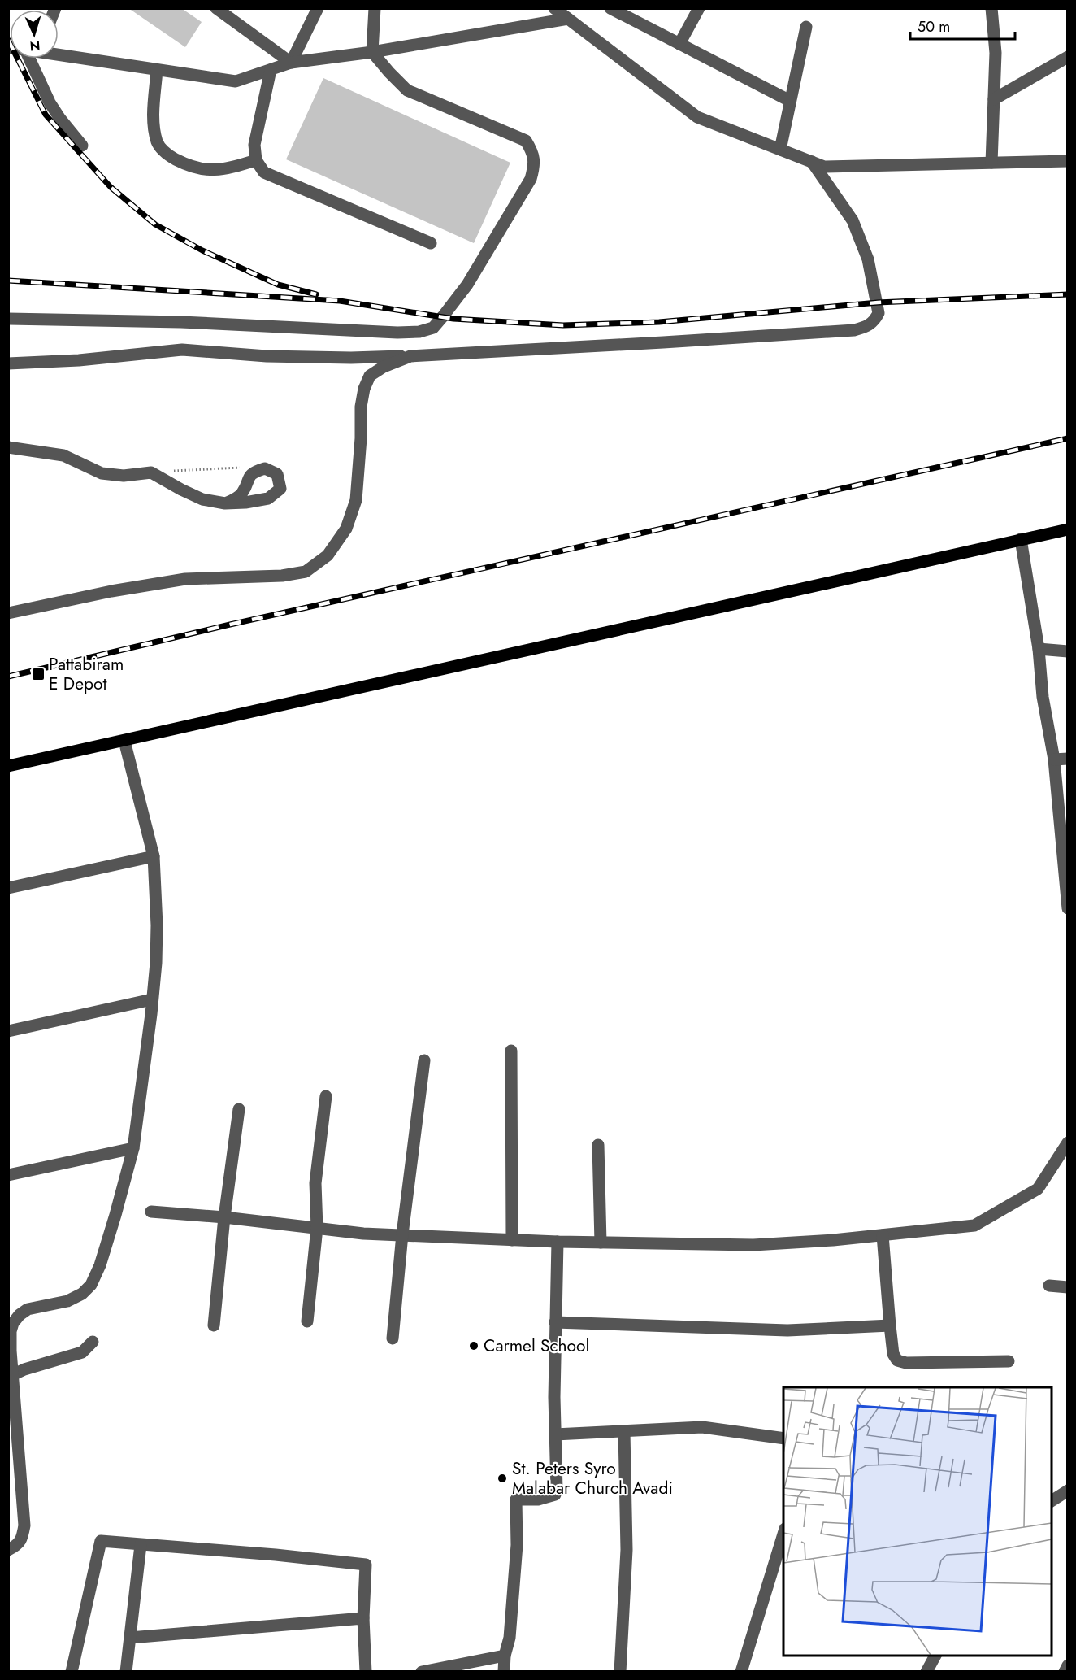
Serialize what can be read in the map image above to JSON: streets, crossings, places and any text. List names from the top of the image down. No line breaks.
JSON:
{"places":{"transit":["Pattabiram E Depot"],"other":["Carmel School","St. Peters Syro Malabar Church Avadi"]},"scale_bar":"50 m","north":"bottom"}
